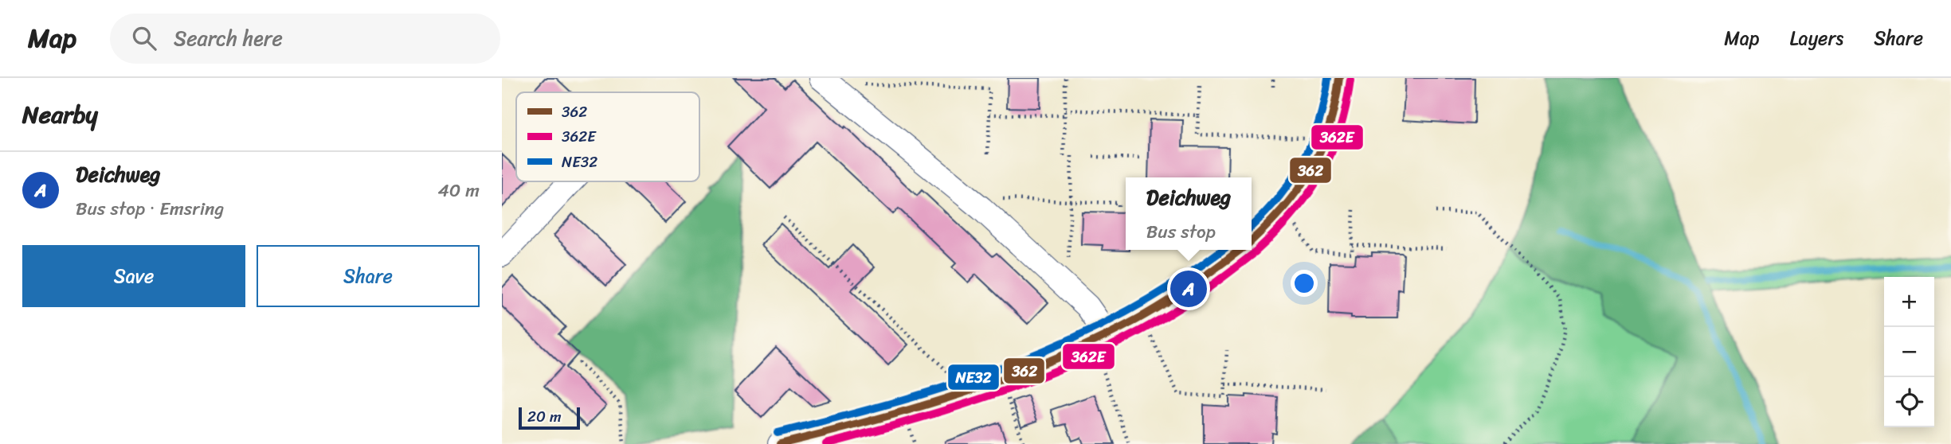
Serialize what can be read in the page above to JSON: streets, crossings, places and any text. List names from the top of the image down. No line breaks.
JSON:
{"lines":["transit line 362","transit line NE32","transit line 362E"],"legend":["362","362E","NE32"],"scale_bar":"20 m","page":{"header":"Map","search":"Search here","nav":["Map","Layers","Share"],"heading":"Nearby","list":[{"mark":"A","name":"Deichweg","note":"Bus stop · Emsring","value":"40 m"}],"popup":["Deichweg","Bus stop"],"buttons":["Save","Share"],"pins":"A","map_buttons":["+","−"],"scale":"20 m"}}
